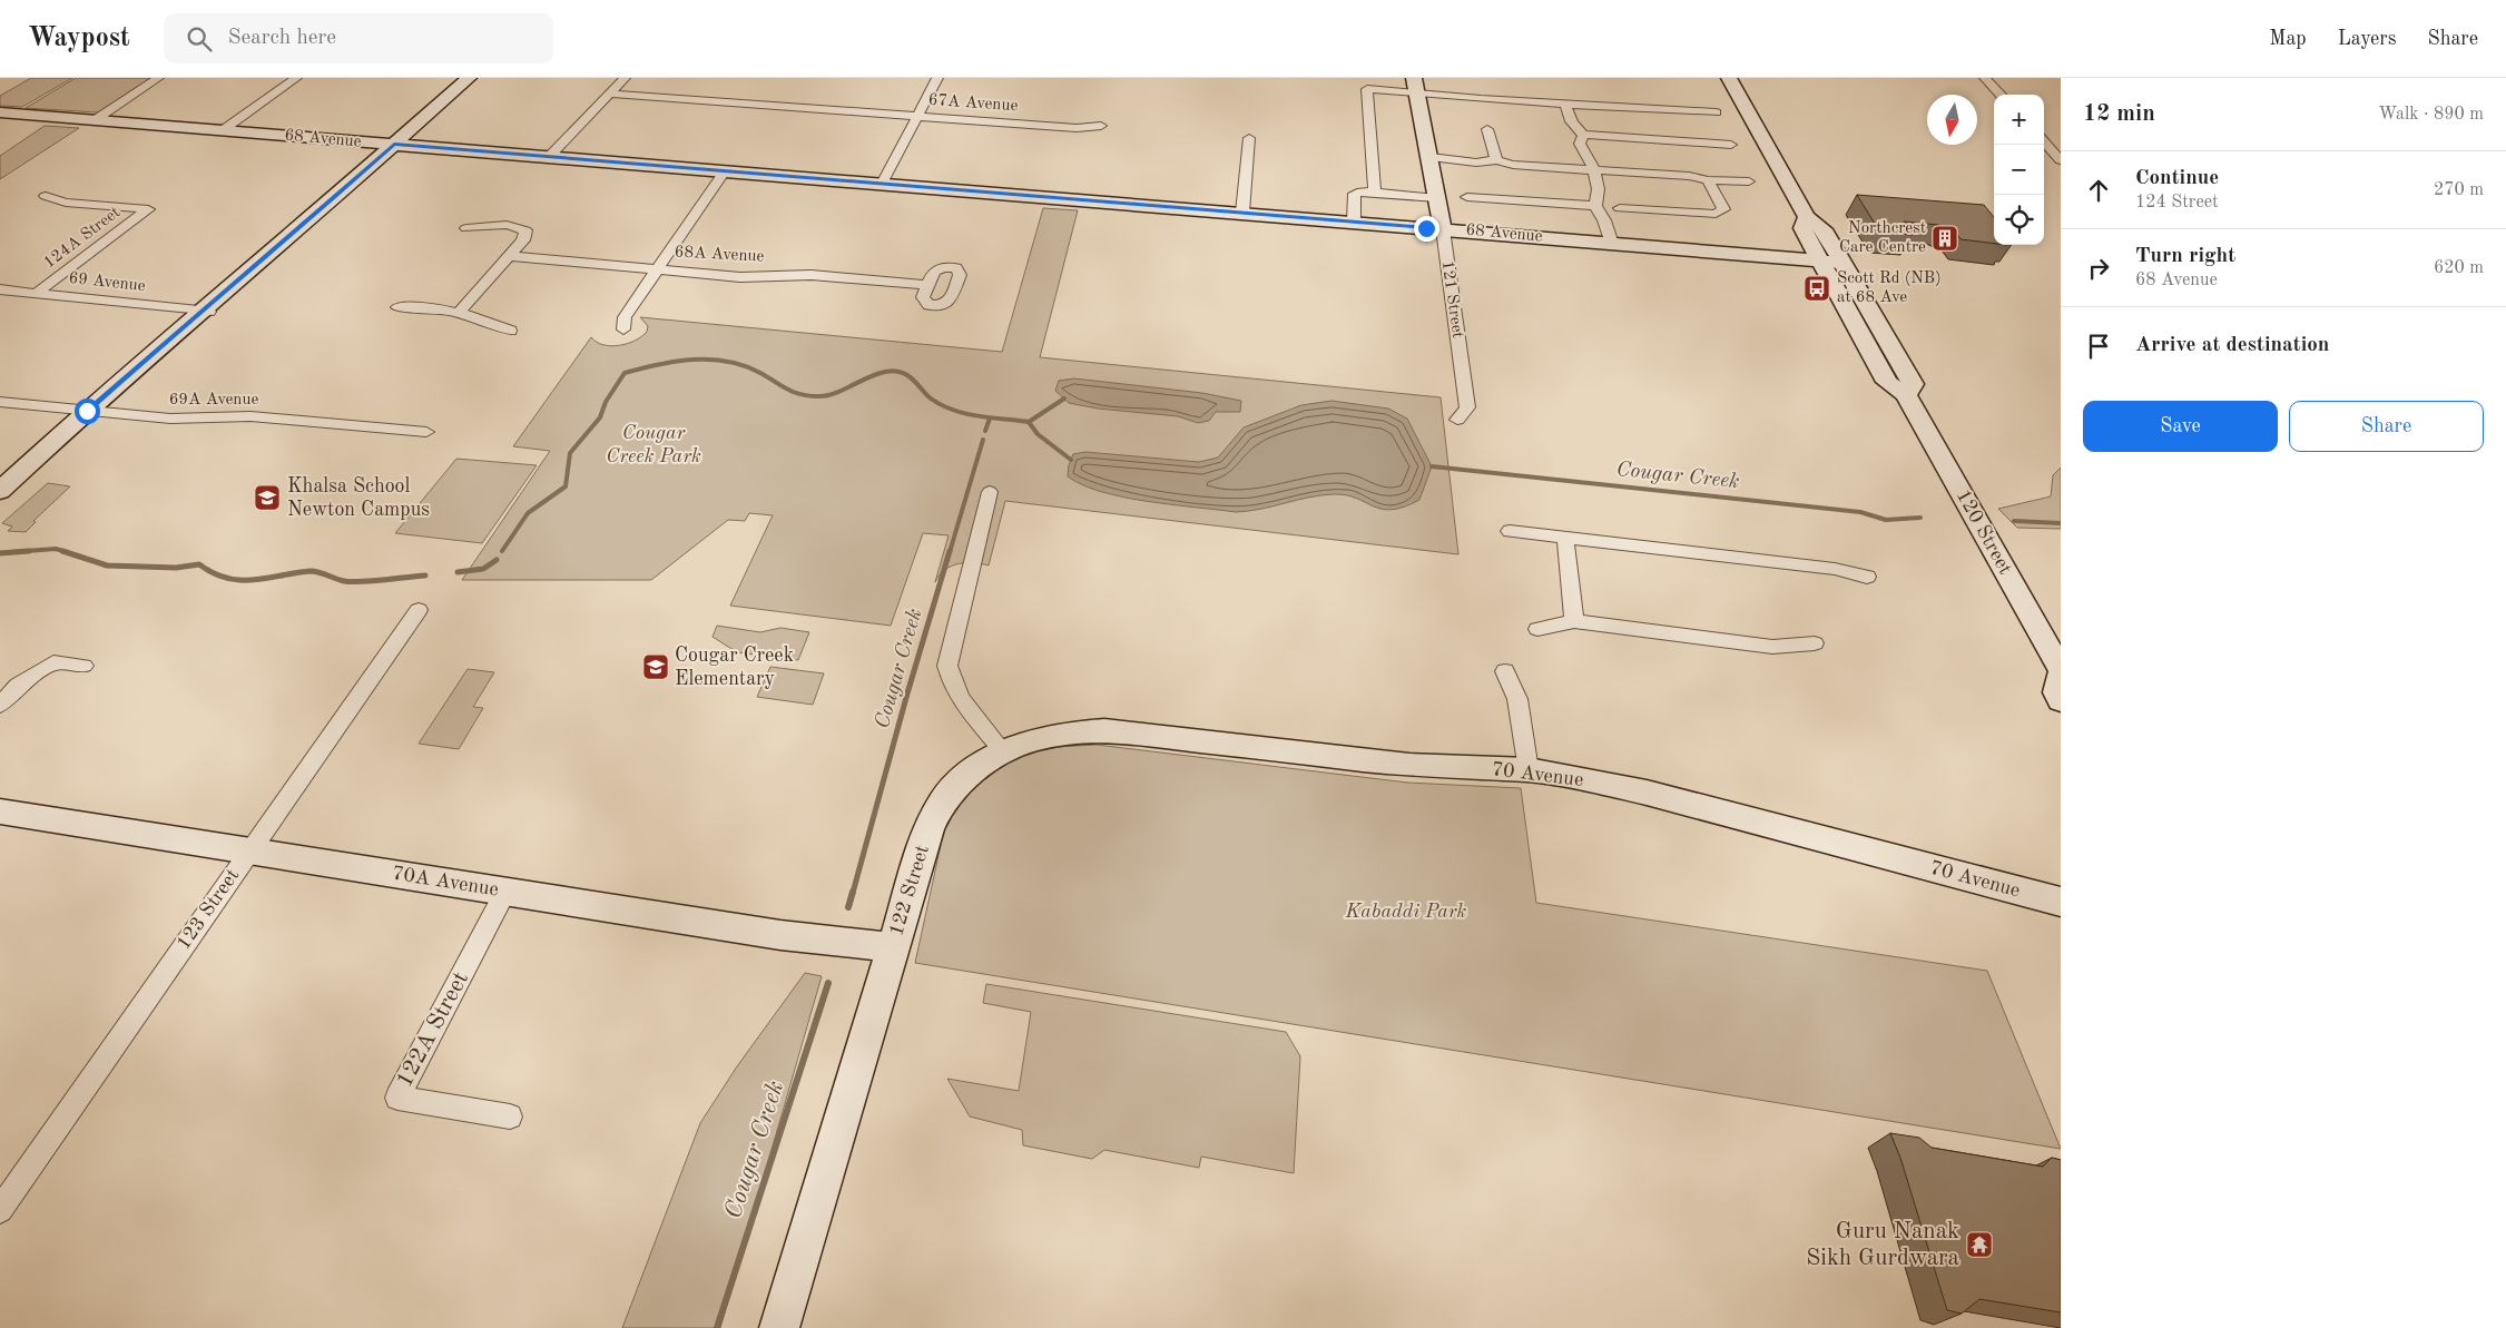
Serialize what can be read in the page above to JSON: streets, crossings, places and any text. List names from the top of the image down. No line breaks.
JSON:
{"streets":{"street":["67A Avenue","68 Avenue","124A Street","68A Avenue","69 Avenue","121 Street","69A Avenue","120 Street","70 Avenue","70A Avenue","122 Street","123 Street","122A Street"]},"crossings":[["68 Avenue","121 Street"],["68 Avenue","120 Street"],["124A Street","69 Avenue"],["70 Avenue","122 Street"],["70A Avenue","122 Street"],["70A Avenue","123 Street"],["70A Avenue","122A Street"]],"water":["Cougar Creek"],"parks":["Cougar Creek Park","Kabaddi Park"],"places":{"building":["Northcrest Care Centre"],"bus stop":["Scott Rd (NB) at 68 Ave"],"school or university":["Khalsa School Newton Campus","Cougar Creek Elementary"],"temple":["Guru Nanak Sikh Gurdwara"]},"north":"bottom","page":{"header":"Waypost","search":"Search here","nav":["Map","Layers","Share"],"heading":["12 min","Walk · 890 m"],"map_buttons":["+","−"],"list":[["Continue","124 Street","270 m"],["Turn right","68 Avenue","620 m"],"Arrive at destination"],"buttons":["Save","Share"]}}
